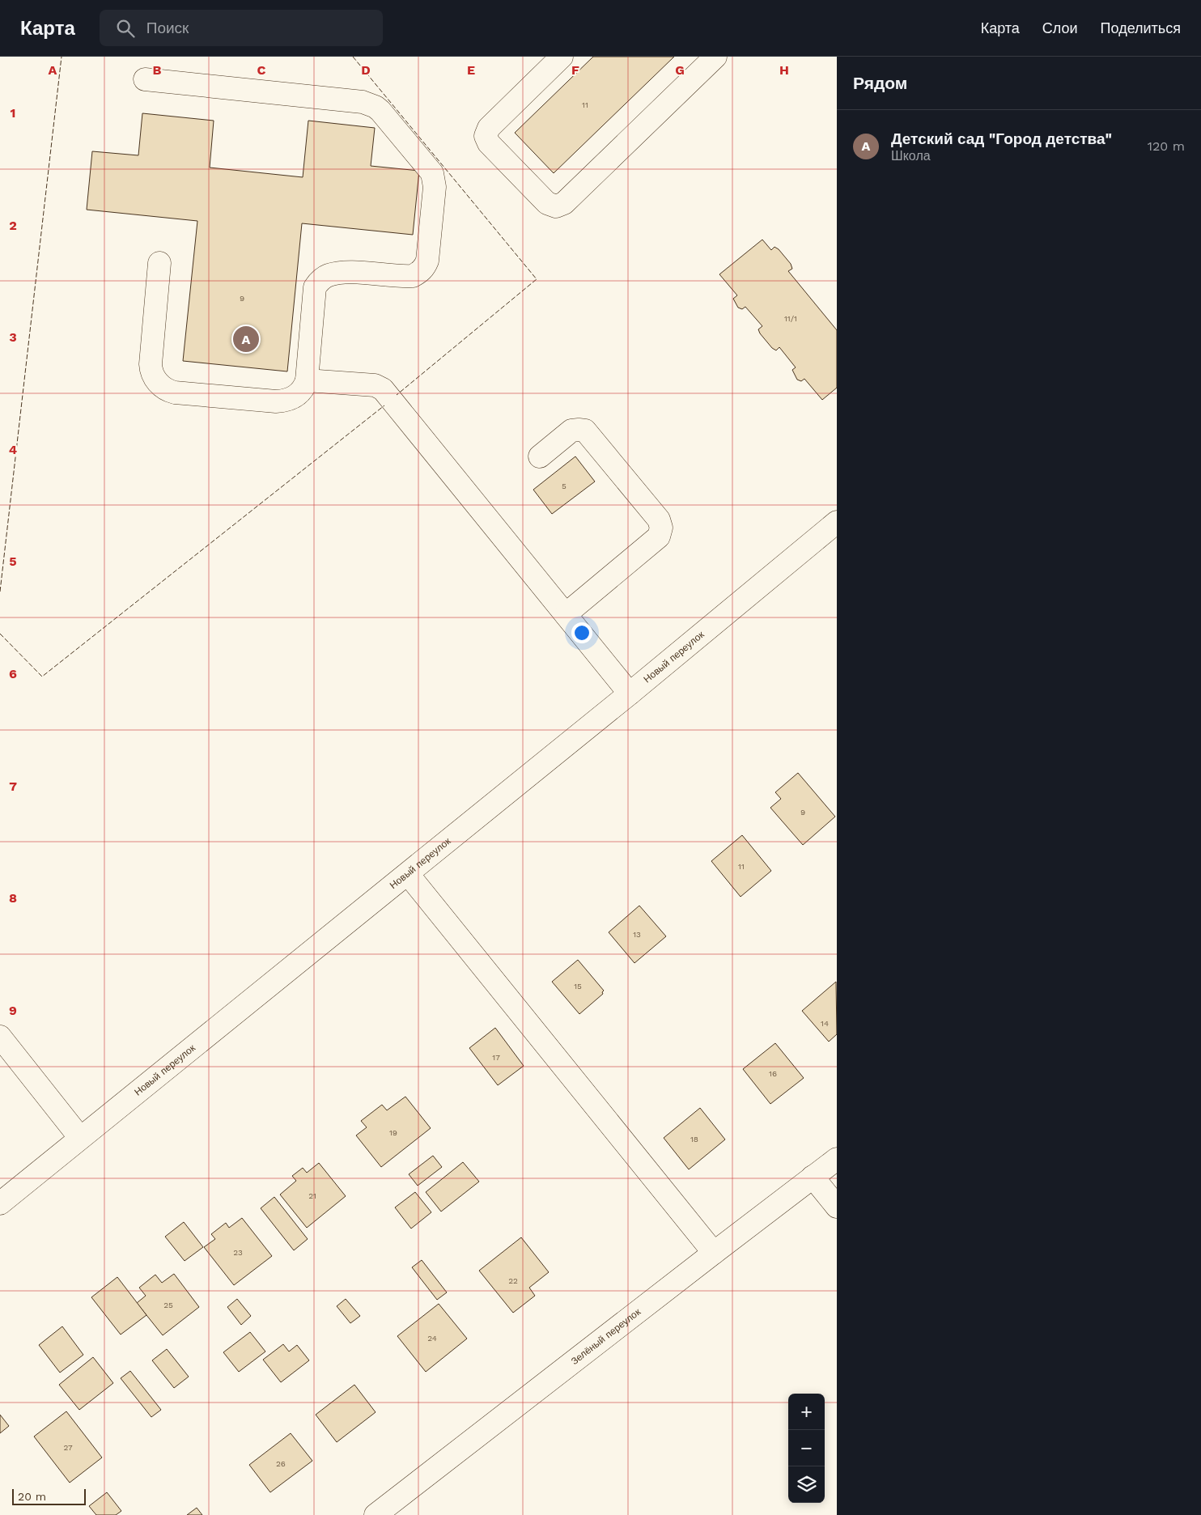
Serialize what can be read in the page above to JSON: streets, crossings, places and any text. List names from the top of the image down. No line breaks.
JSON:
{"streets":{"street":["Новый переулок","Зелёный переулок"]},"house_numbers":["11","9","11/1","5","9","11","13","15","14","17","16","19","18","21","23","22","25","24","27","26"],"scale_bar":"20 m","page":{"header":"Карта","search":"Поиск","nav":["Карта","Слои","Поделиться"],"heading":"Рядом","list":[{"mark":"A","name":"Детский сад \"Город детства\"","note":"Школа","value":"120 m"}],"pins":"A","map_buttons":["+","−"],"scale":"20 m"},"grid":{"columns":["A","B","C","D","E","F","G","H"],"rows":["1","2","3","4","5","6","7","8","9"]}}
